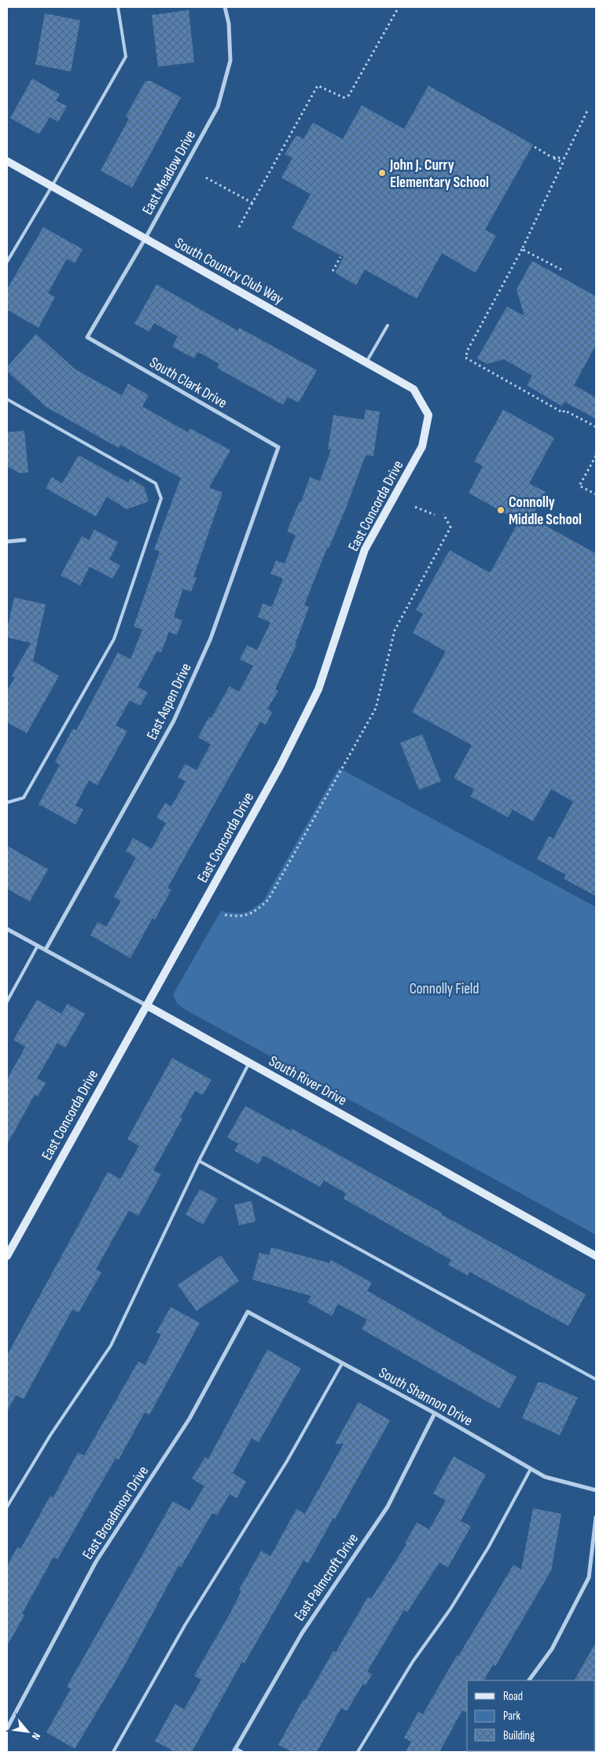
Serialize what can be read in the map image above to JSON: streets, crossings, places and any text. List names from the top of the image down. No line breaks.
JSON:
{"streets":{"street":["East Meadow Drive","South Country Club Way","South Clark Drive","East Concorda Drive","East Aspen Drive","South River Drive","South Shannon Drive","East Broadmoor Drive","East Palmcroft Drive"]},"crossings":[["East Meadow Drive","South Country Club Way"],["East Meadow Drive","South Clark Drive"],["South Country Club Way","East Concorda Drive"],["South Clark Drive","East Aspen Drive"],["East Concorda Drive","South River Drive"],["East Aspen Drive","South River Drive"],["South Shannon Drive","East Broadmoor Drive"],["South Shannon Drive","East Palmcroft Drive"]],"parks":["Connolly Field"],"places":["John J. Curry Elementary School","Connolly Middle School"],"legend":["Road","Park","Building"],"north":"bottom right"}
